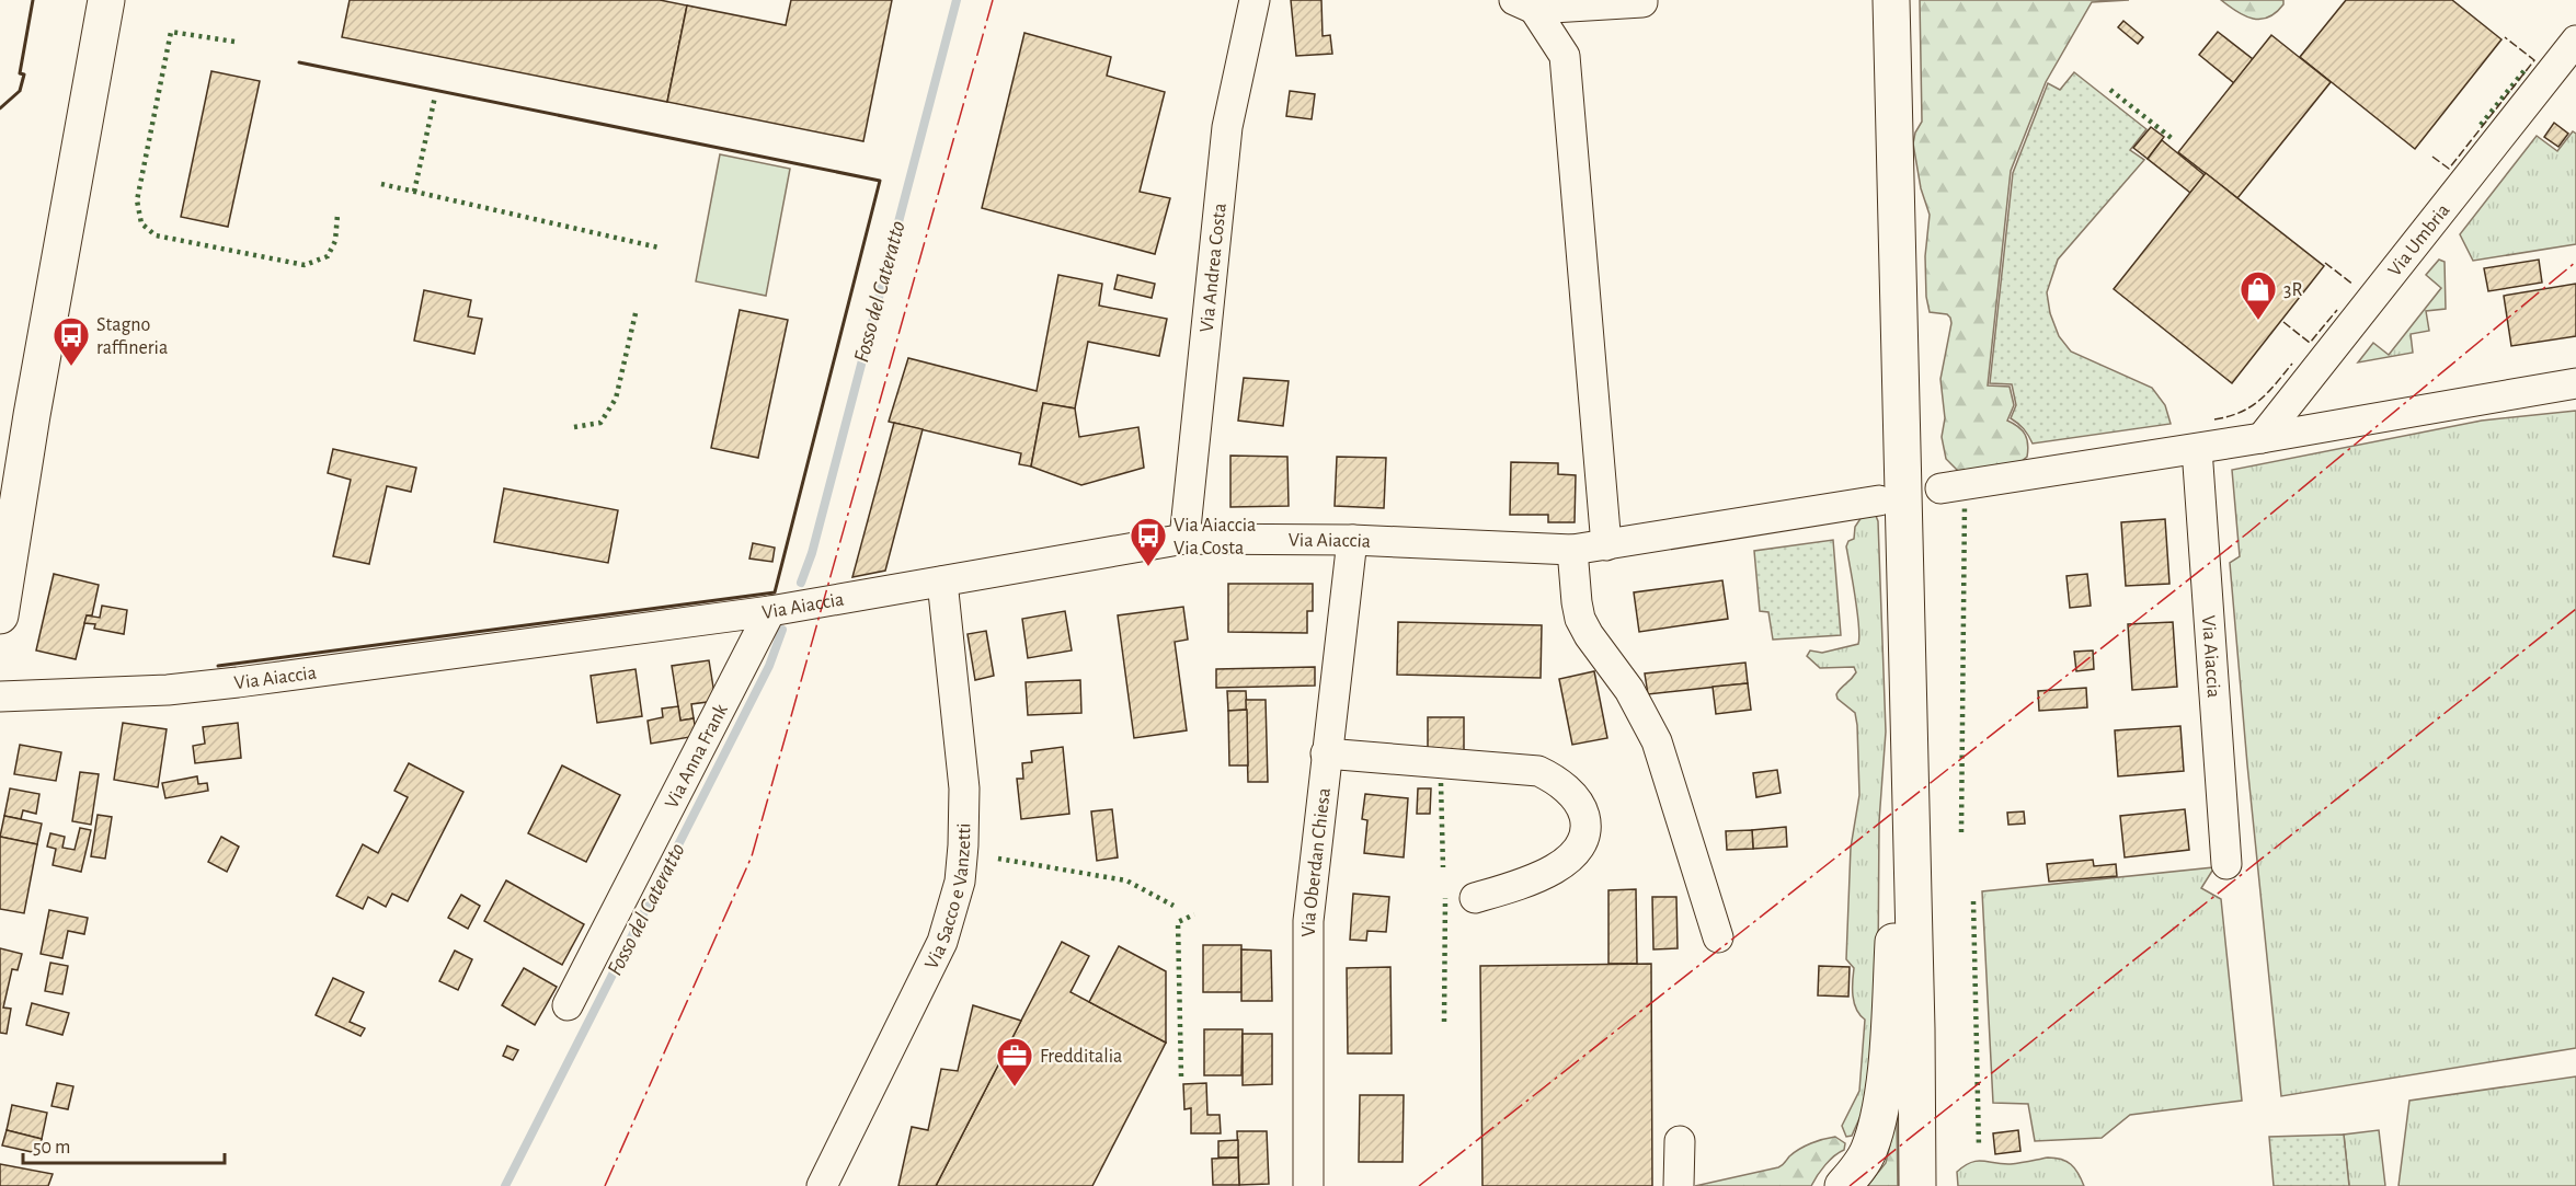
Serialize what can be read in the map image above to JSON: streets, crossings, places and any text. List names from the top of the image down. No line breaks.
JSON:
{"streets":{"street":["Via Umbria","Via Andrea Costa","Via Aiaccia","Via Anna Frank","Via Oberdan Chiesa","Via Sacco e Vanzetti"]},"crossings":[["Via Andrea Costa","Via Aiaccia"],["Via Aiaccia","Via Anna Frank"],["Via Aiaccia","Via Oberdan Chiesa"],["Via Aiaccia","Via Sacco e Vanzetti"]],"water":["Fosso del Cateratto"],"places":{"shop":["3R"],"bus stop":["Stagno raffineria","Via Aiaccia Via Costa"],"office":["Fredditalia"]},"scale_bar":"50 m"}
